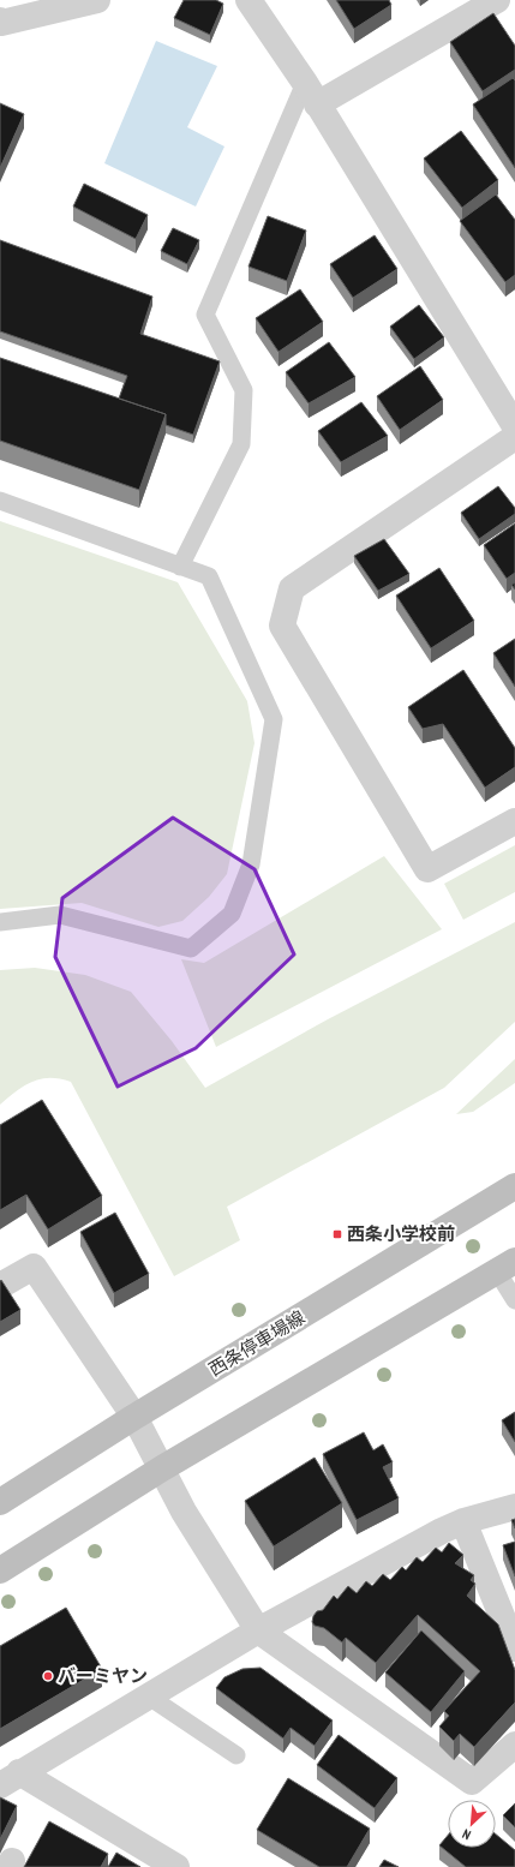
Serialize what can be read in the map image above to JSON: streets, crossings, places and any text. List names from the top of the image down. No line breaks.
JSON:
{"streets":{"main road":["西条停車場線"]},"places":{"transit":["西条小学校前"],"other":["バーミヤン"]},"north":"bottom left"}
